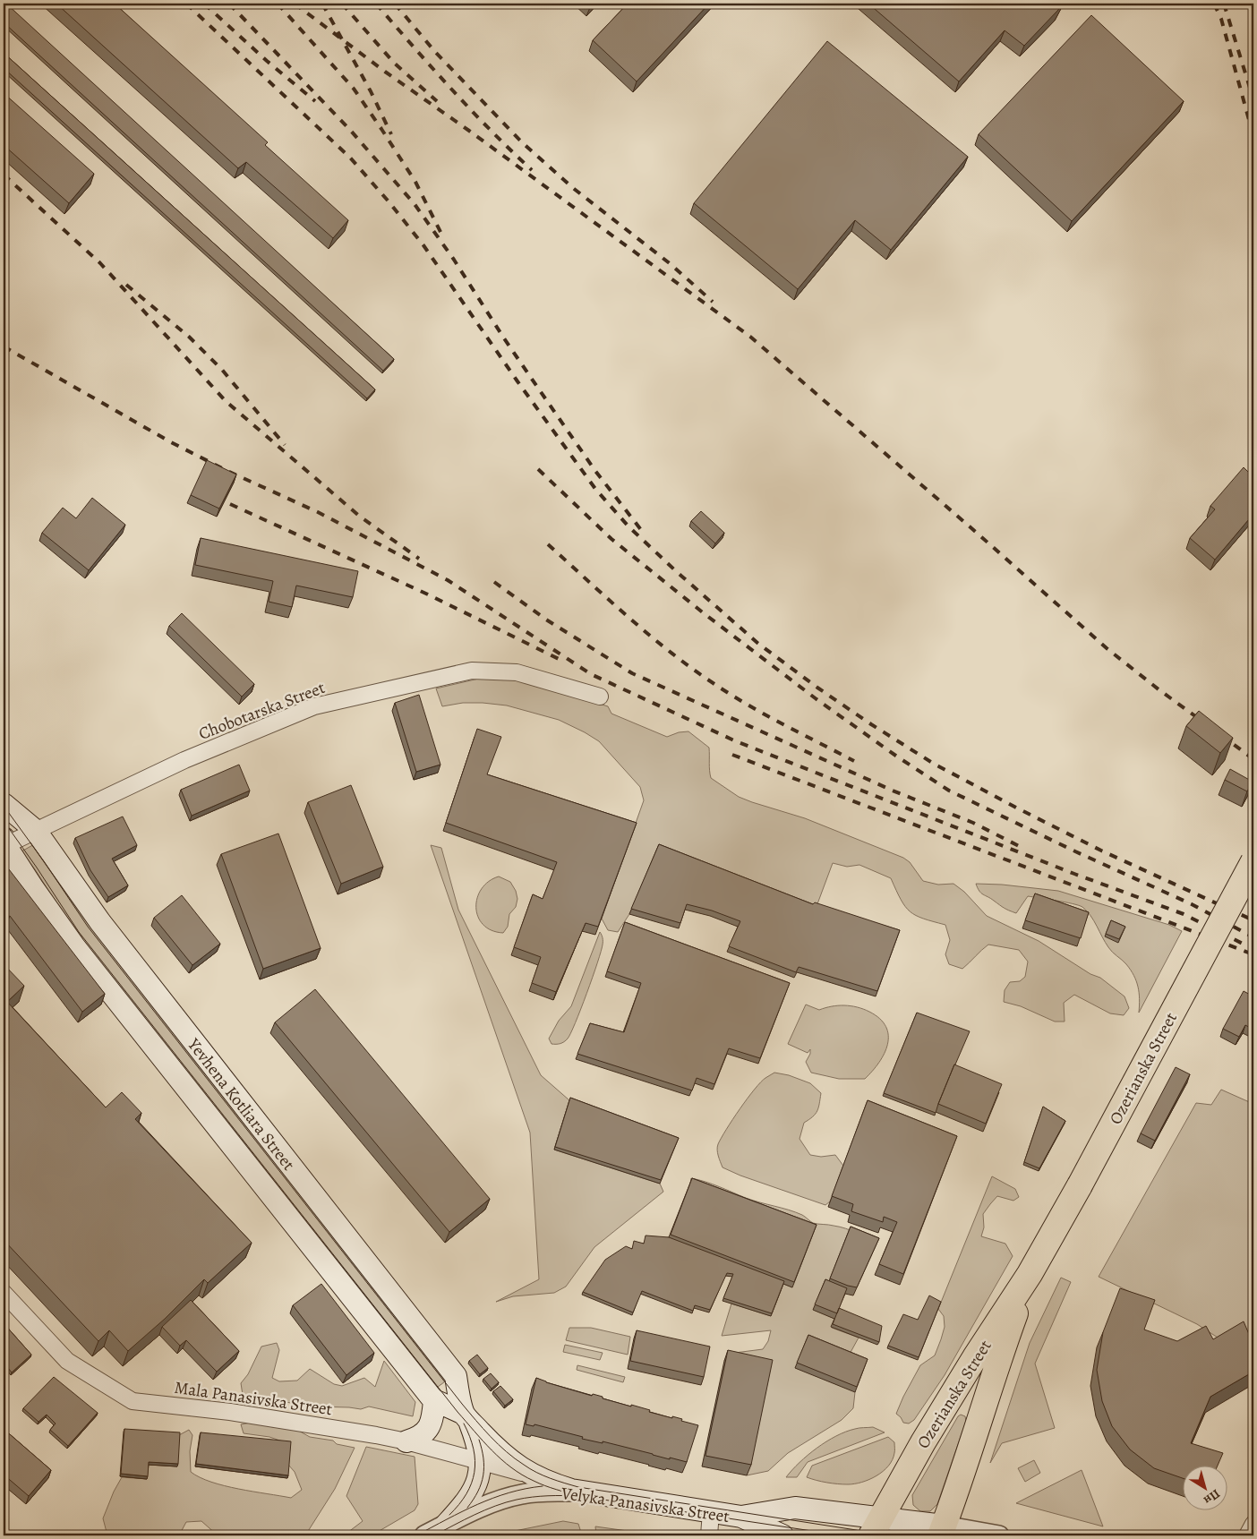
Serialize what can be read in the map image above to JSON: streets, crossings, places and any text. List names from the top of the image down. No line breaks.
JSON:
{"streets":{"main road":["Ozerianska Street","Yevhena Kotliara Street","Velyka Panasivska Street"],"street":["Chobotarska Street","Mala Panasivska Street"]},"crossings":[["Chobotarska Street","Yevhena Kotliara Street"],["Ozerianska Street","Velyka Panasivska Street"],["Yevhena Kotliara Street","Mala Panasivska Street"],["Yevhena Kotliara Street","Velyka Panasivska Street"]],"north":"bottom right"}
